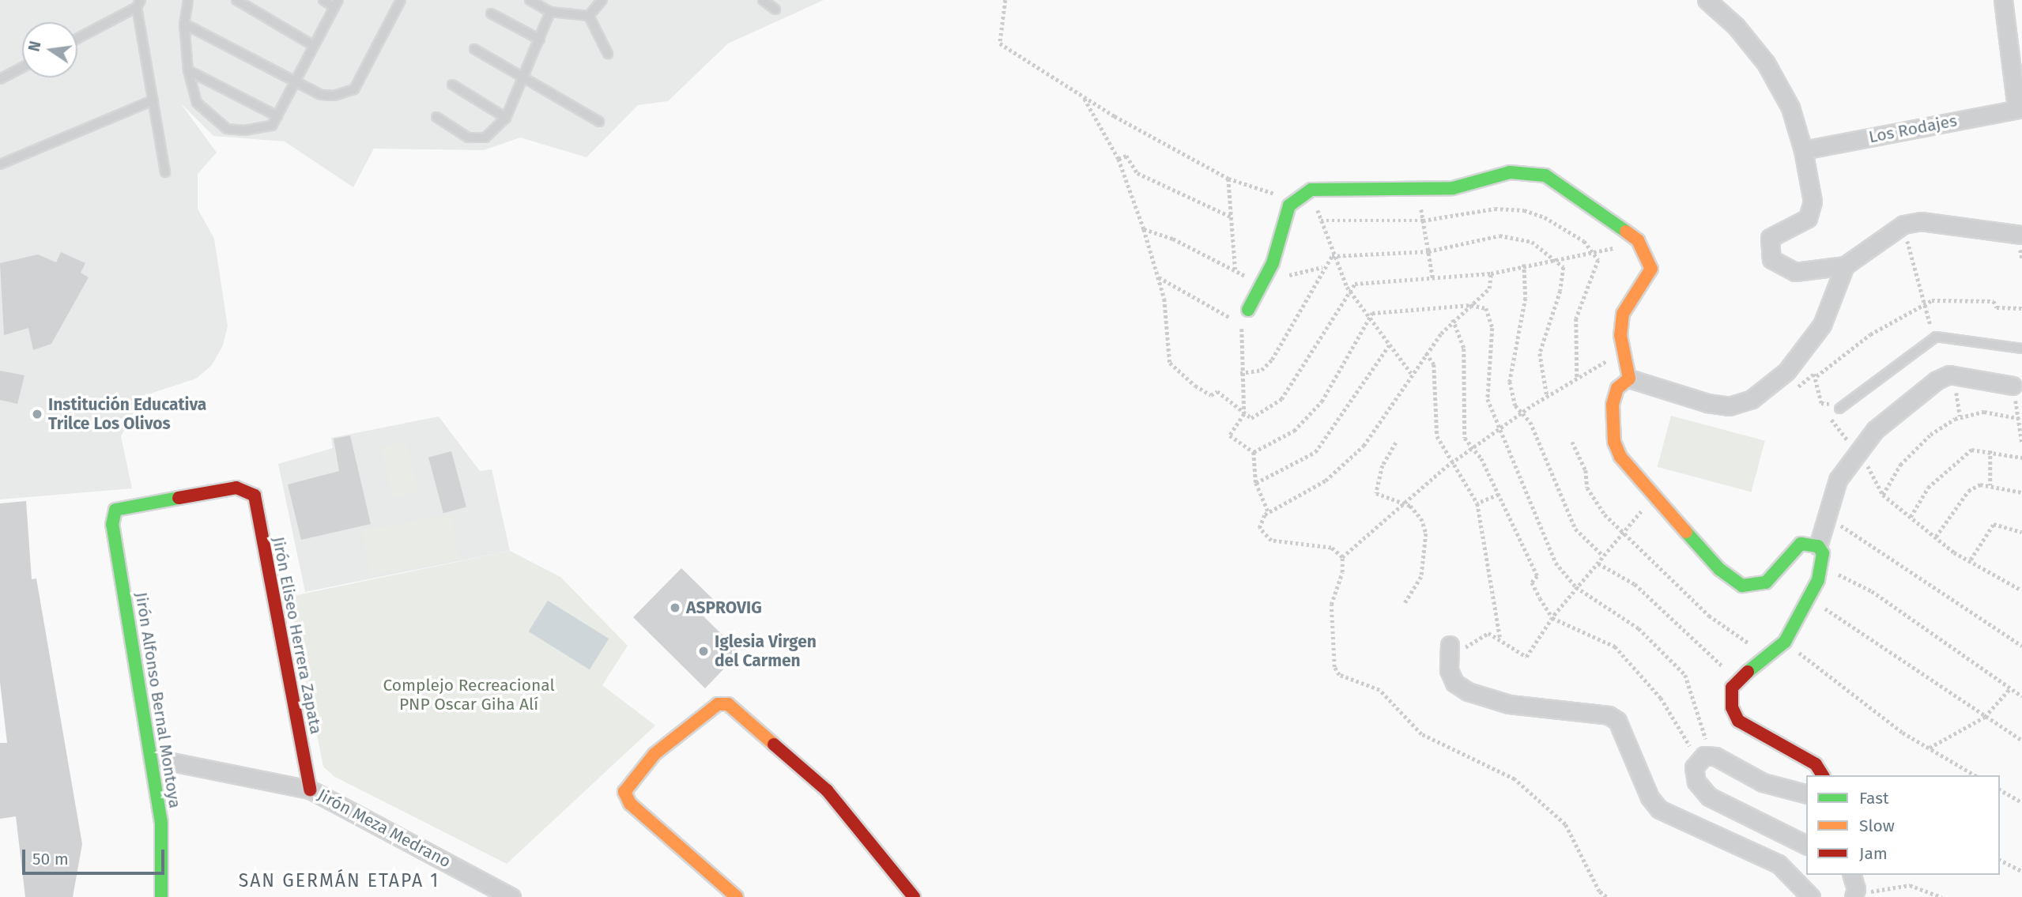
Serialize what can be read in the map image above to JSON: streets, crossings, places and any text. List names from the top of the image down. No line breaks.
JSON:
{"streets":{"street":["Los Rodajes","Jirón Eliseo Herrera Zapata","Jirón Alfonso Bernal Montoya","Jirón Meza Medrano"]},"crossings":[["Jirón Eliseo Herrera Zapata","Jirón Alfonso Bernal Montoya"],["Jirón Eliseo Herrera Zapata","Jirón Meza Medrano"],["Jirón Alfonso Bernal Montoya","Jirón Meza Medrano"]],"districts":["SAN GERMÁN ETAPA 1"],"parks":["Complejo Recreacional PNP Oscar Giha Alí"],"places":["Institución Educativa Trilce Los Olivos","ASPROVIG","Iglesia Virgen del Carmen"],"legend":["Fast","Slow","Jam"],"scale_bar":"50 m","north":"left"}
